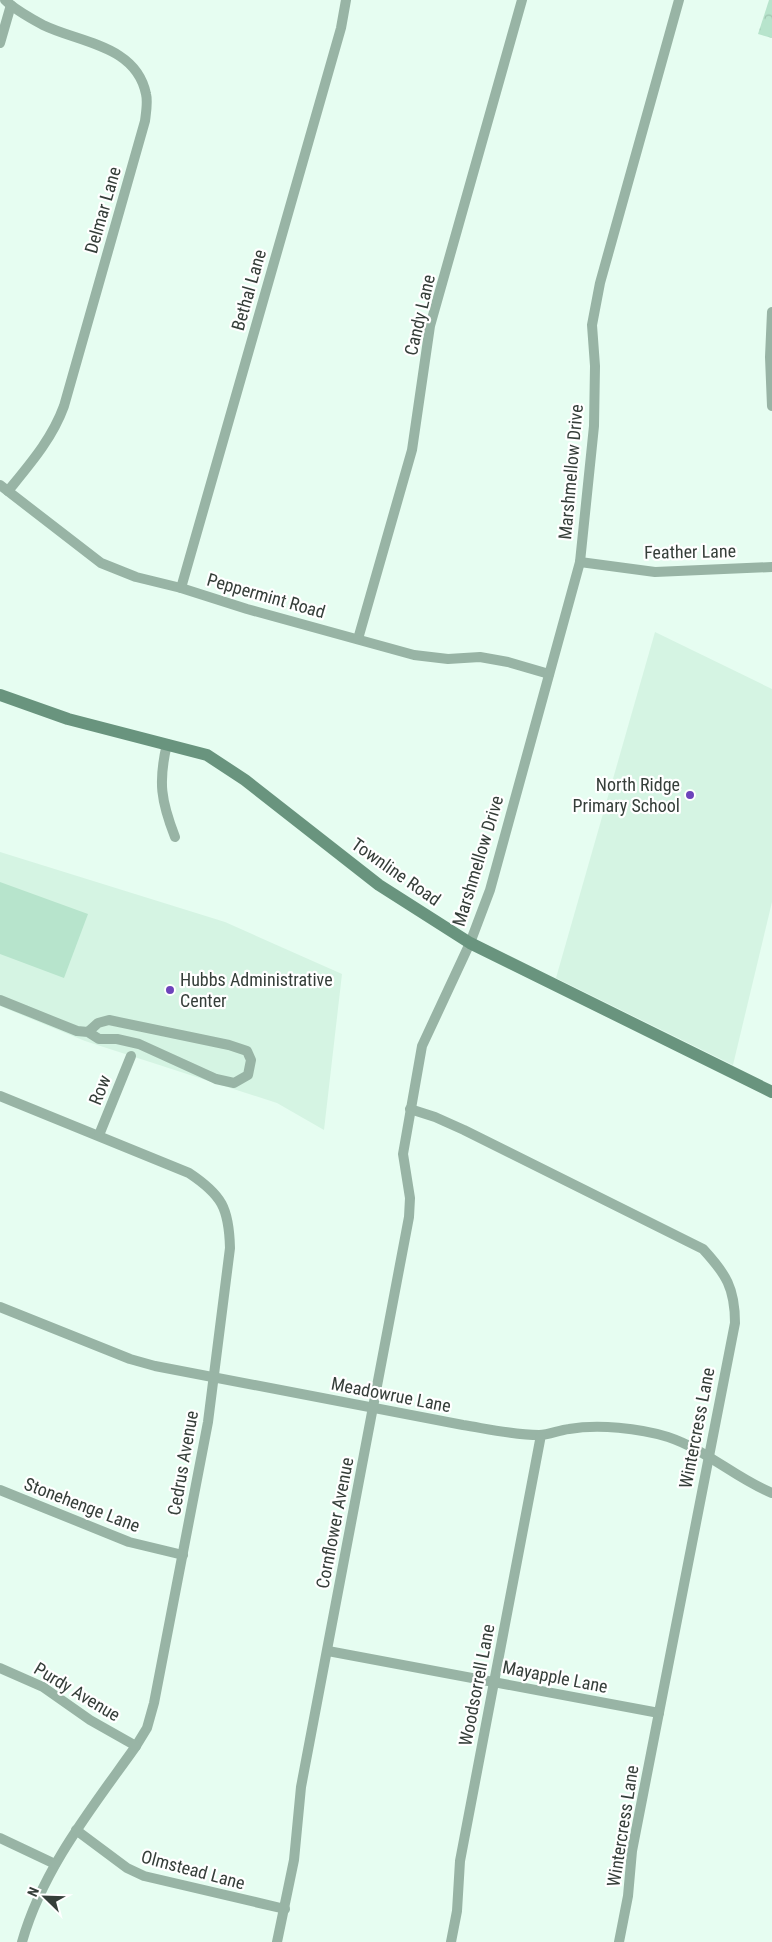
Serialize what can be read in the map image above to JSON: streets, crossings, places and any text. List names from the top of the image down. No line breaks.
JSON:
{"streets":{"main road":["Townline Road"],"street":["Delmar Lane","Bethal Lane","Candy Lane","Marshmellow Drive","Feather Lane","Peppermint Road","Row","Meadowrue Lane","Wintercress Lane","Cedrus Avenue","Stonehenge Lane","Cornflower Avenue","Mayapple Lane","Woodsorrell Lane","Purdy Avenue","Olmstead Lane"]},"crossings":[["Delmar Lane","Peppermint Road"],["Bethal Lane","Peppermint Road"],["Candy Lane","Peppermint Road"],["Marshmellow Drive","Feather Lane"],["Marshmellow Drive","Peppermint Road"],["Marshmellow Drive","Townline Road"],["Marshmellow Drive","Wintercress Lane"],["Marshmellow Drive","Cornflower Avenue"],["Row","Cedrus Avenue"],["Meadowrue Lane","Wintercress Lane"],["Meadowrue Lane","Cedrus Avenue"],["Meadowrue Lane","Cornflower Avenue"],["Meadowrue Lane","Woodsorrell Lane"],["Wintercress Lane","Cornflower Avenue"],["Wintercress Lane","Mayapple Lane"],["Cedrus Avenue","Stonehenge Lane"],["Cedrus Avenue","Purdy Avenue"],["Cedrus Avenue","Olmstead Lane"],["Cornflower Avenue","Mayapple Lane"],["Cornflower Avenue","Olmstead Lane"],["Mayapple Lane","Woodsorrell Lane"]],"places":["North Ridge Primary School","Hubbs Administrative Center"],"north":"top left"}
